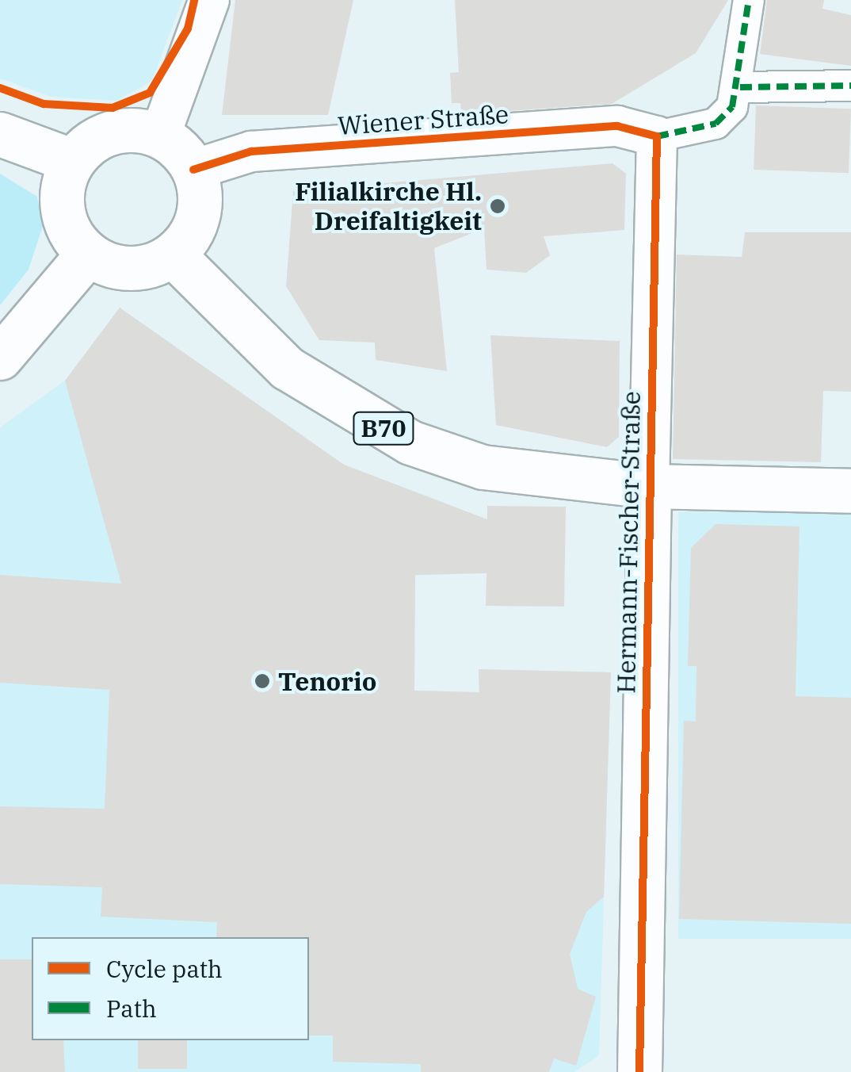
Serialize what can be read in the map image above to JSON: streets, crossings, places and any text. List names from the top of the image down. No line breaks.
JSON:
{"streets":{"main road":["B70","Hermann-Fischer-Straße"],"street":["Wiener Straße"]},"crossings":[["Wiener Straße","B70"],["Wiener Straße","Hermann-Fischer-Straße"],["B70","Hermann-Fischer-Straße"]],"places":["Filialkirche Hl. Dreifaltigkeit","Tenorio"],"legend":["Cycle path","Path"]}
